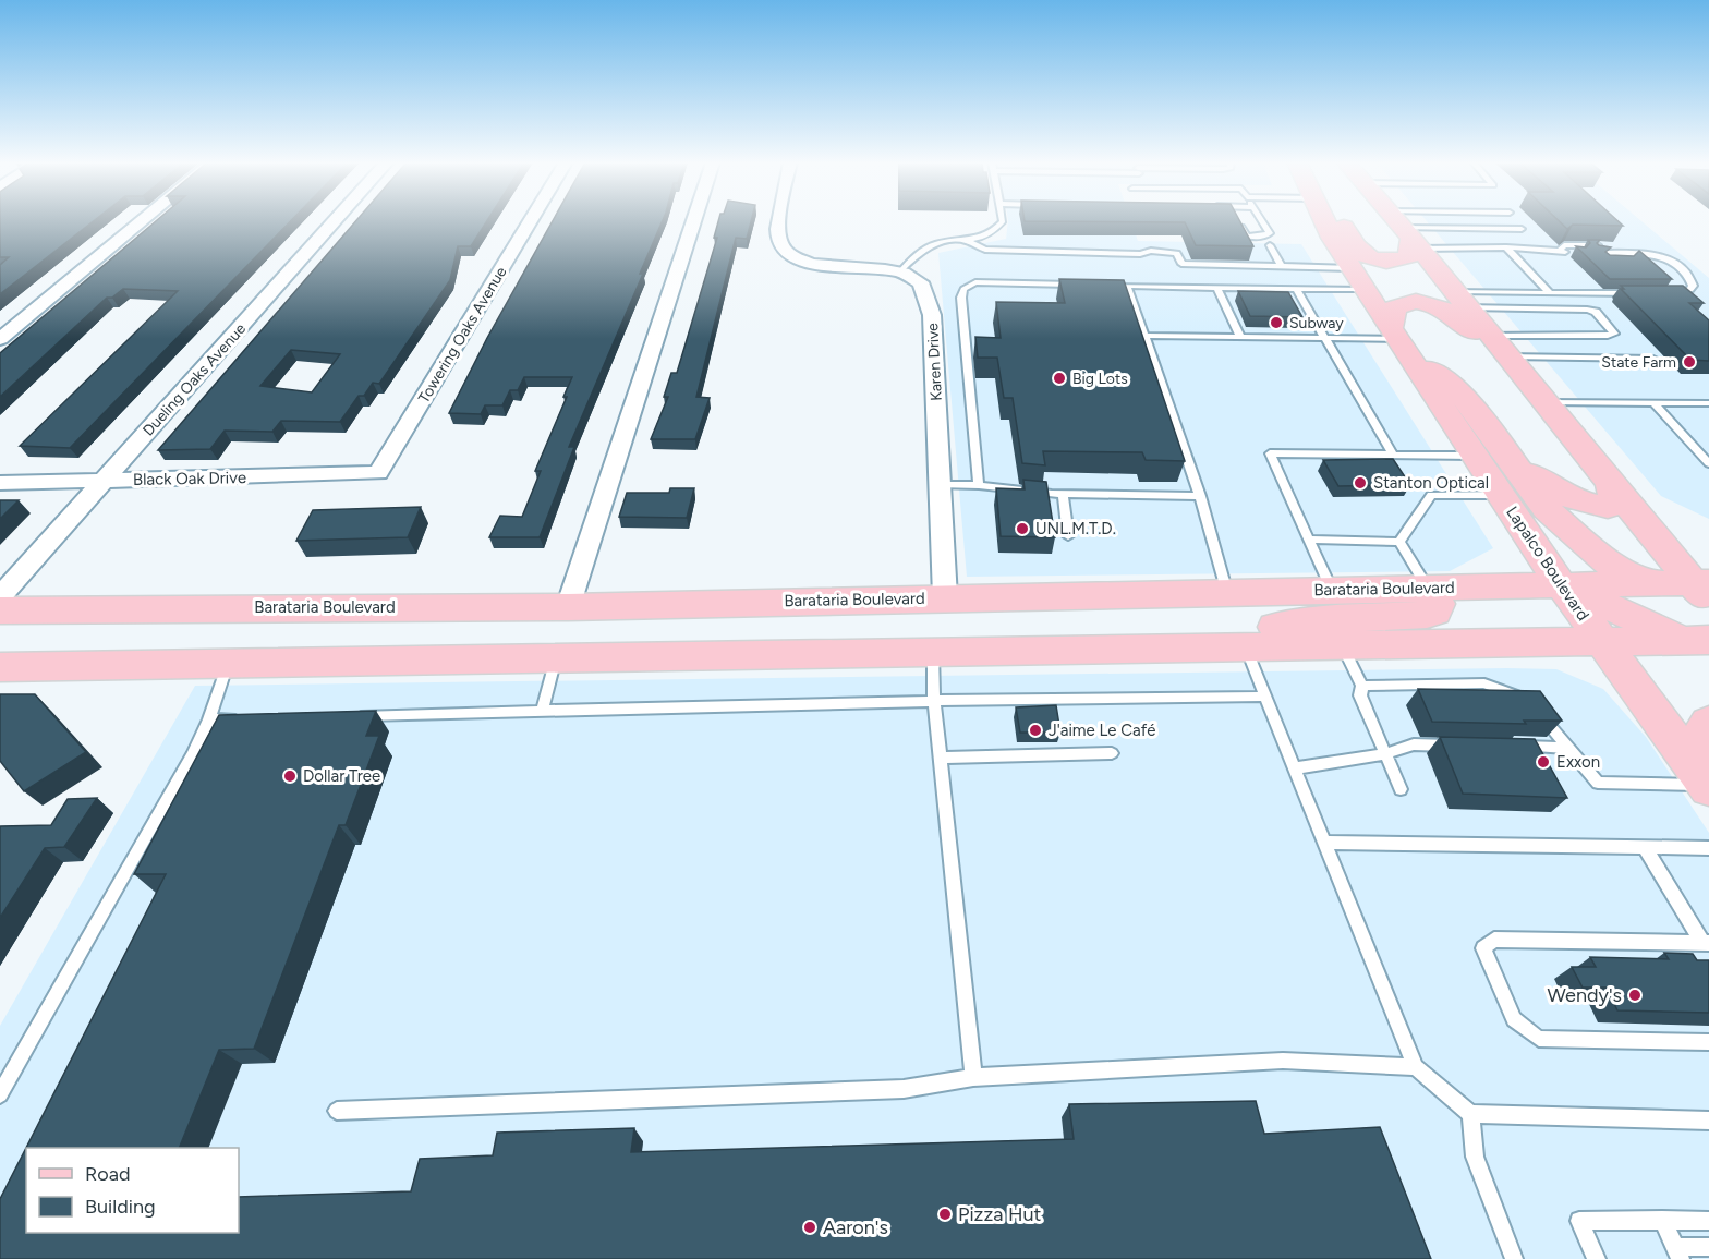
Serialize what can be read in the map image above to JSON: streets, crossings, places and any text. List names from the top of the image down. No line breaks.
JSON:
{"streets":{"main road":["Lapalco Boulevard","Barataria Boulevard"],"street":["Towering Oaks Avenue","Karen Drive","Dueling Oaks Avenue","Black Oak Drive"]},"crossings":[["Towering Oaks Avenue","Black Oak Drive"],["Karen Drive","Barataria Boulevard"],["Dueling Oaks Avenue","Black Oak Drive"],["Lapalco Boulevard","Barataria Boulevard"]],"places":["Subway","State Farm","Big Lots","Stanton Optical","UNL.M.T.D.","J'aime Le Café","Exxon","Dollar Tree","Wendy's","Pizza Hut","Aaron's"],"legend":["Road","Building"]}
